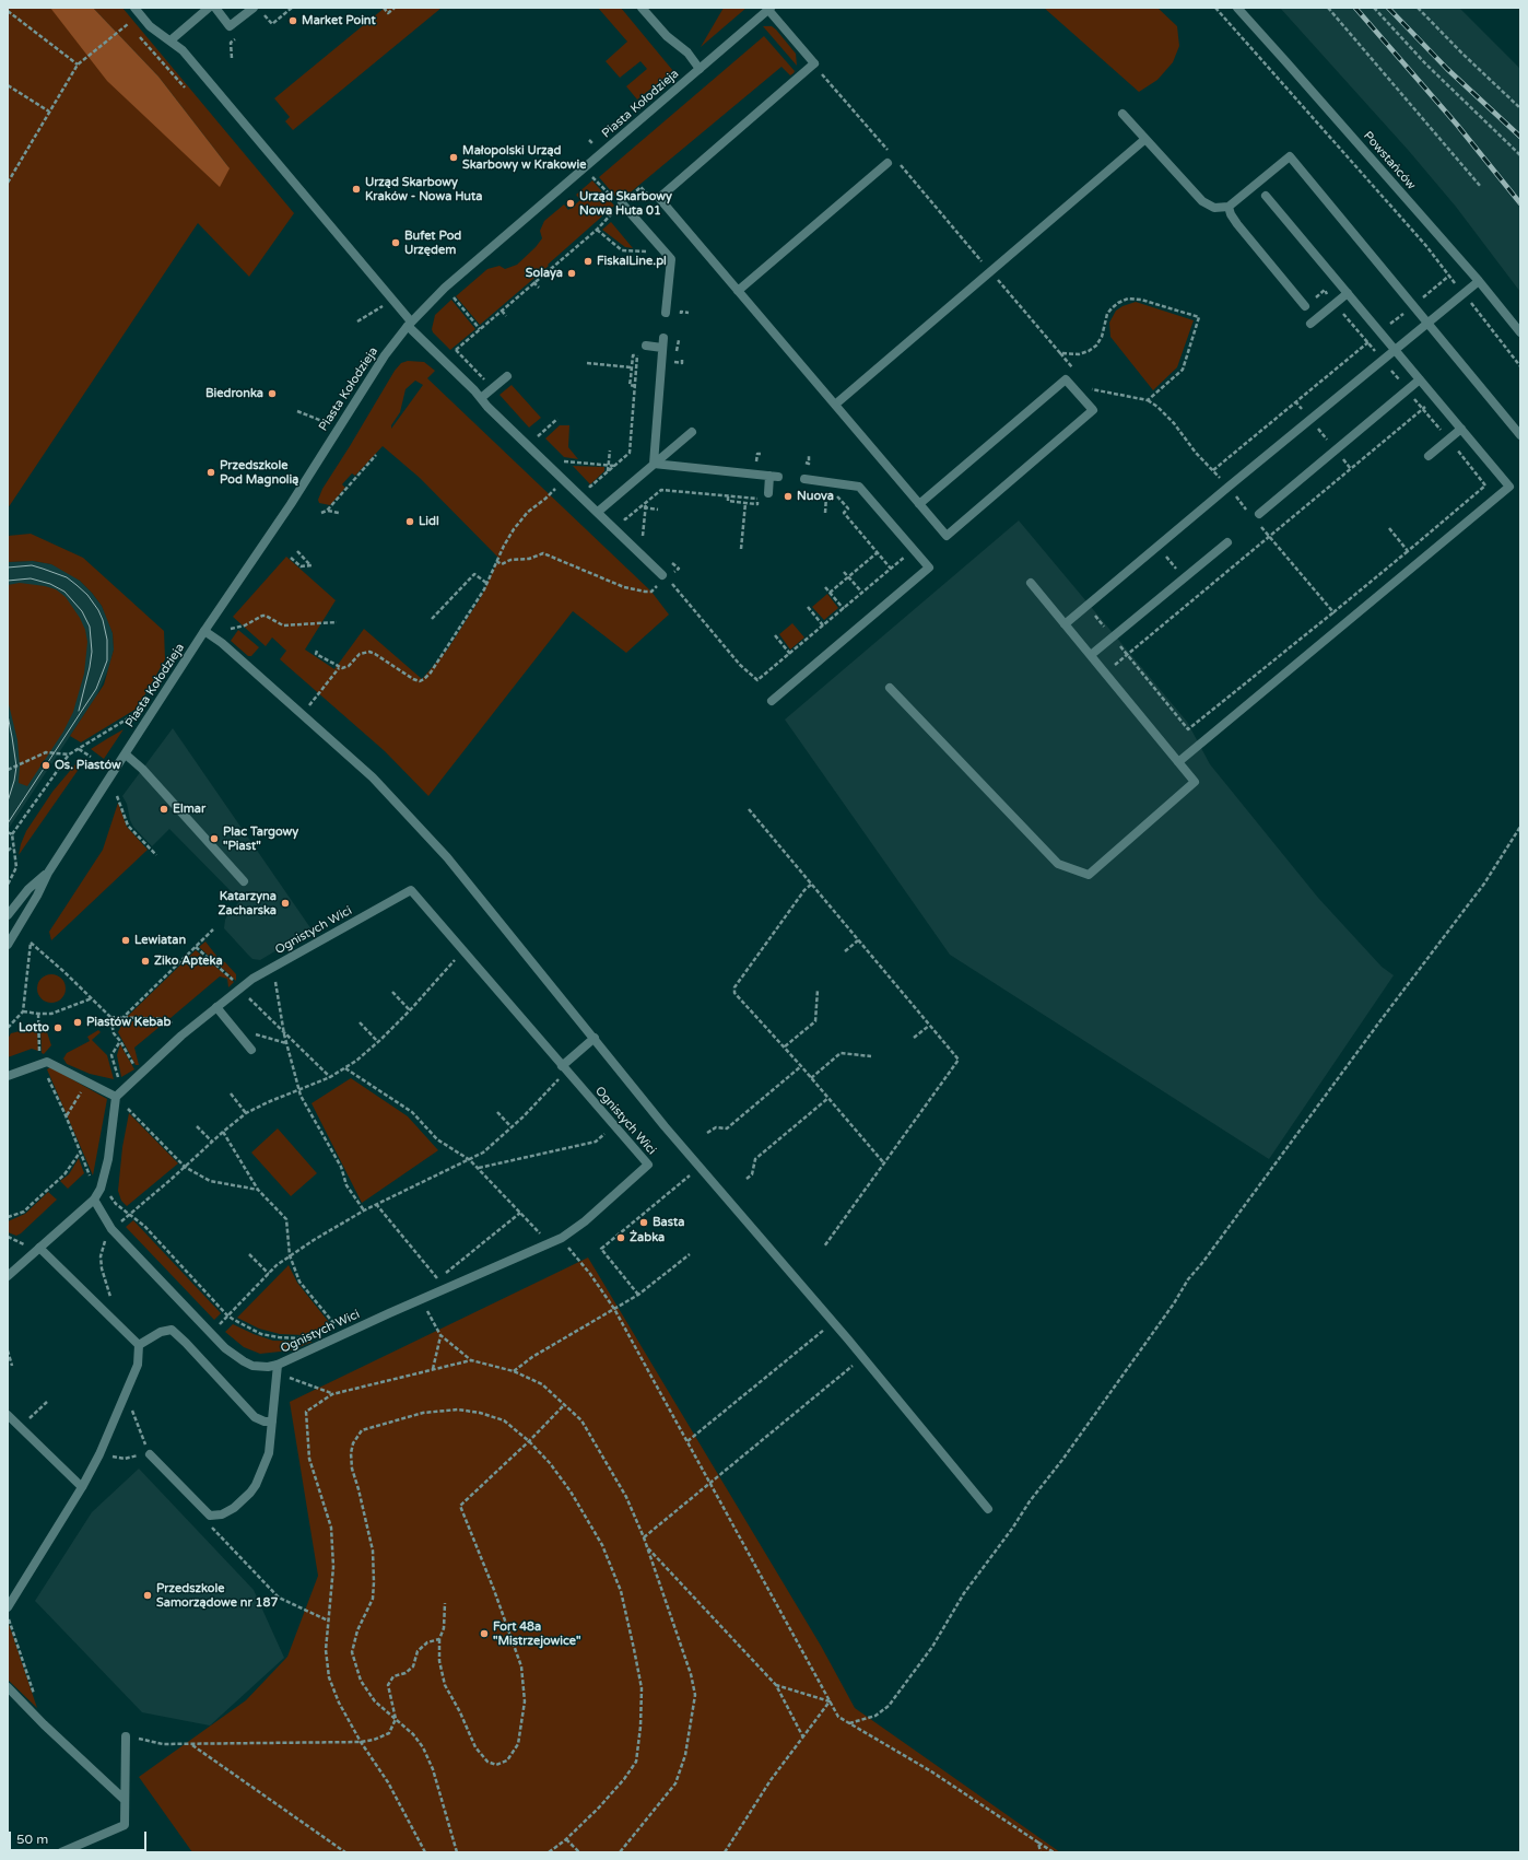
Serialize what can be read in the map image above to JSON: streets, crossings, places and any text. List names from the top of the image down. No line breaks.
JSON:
{"streets":{"street":["Piasta Kołodzieja","Powstańców","Ognistych Wici"]},"places":["Market Point","Małopolski Urząd Skarbowy w Krakowie","Urząd Skarbowy Kraków - Nowa Huta","Urząd Skarbowy Nowa Huta 01","Bufet Pod Urzędem","FiskalLine.pl","Solaya","Biedronka","Przedszkole Pod Magnolią","Nuova","Lidl","Os. Piastów","Elmar","Plac Targowy \"Piast\"","Katarzyna Zacharska","Lewiatan","Ziko Apteka","Piastów Kebab","Lotto","Basta","Żabka","Przedszkole Samorządowe nr 187","Fort 48a \"Mistrzejowice\""],"scale_bar":"50 m"}
